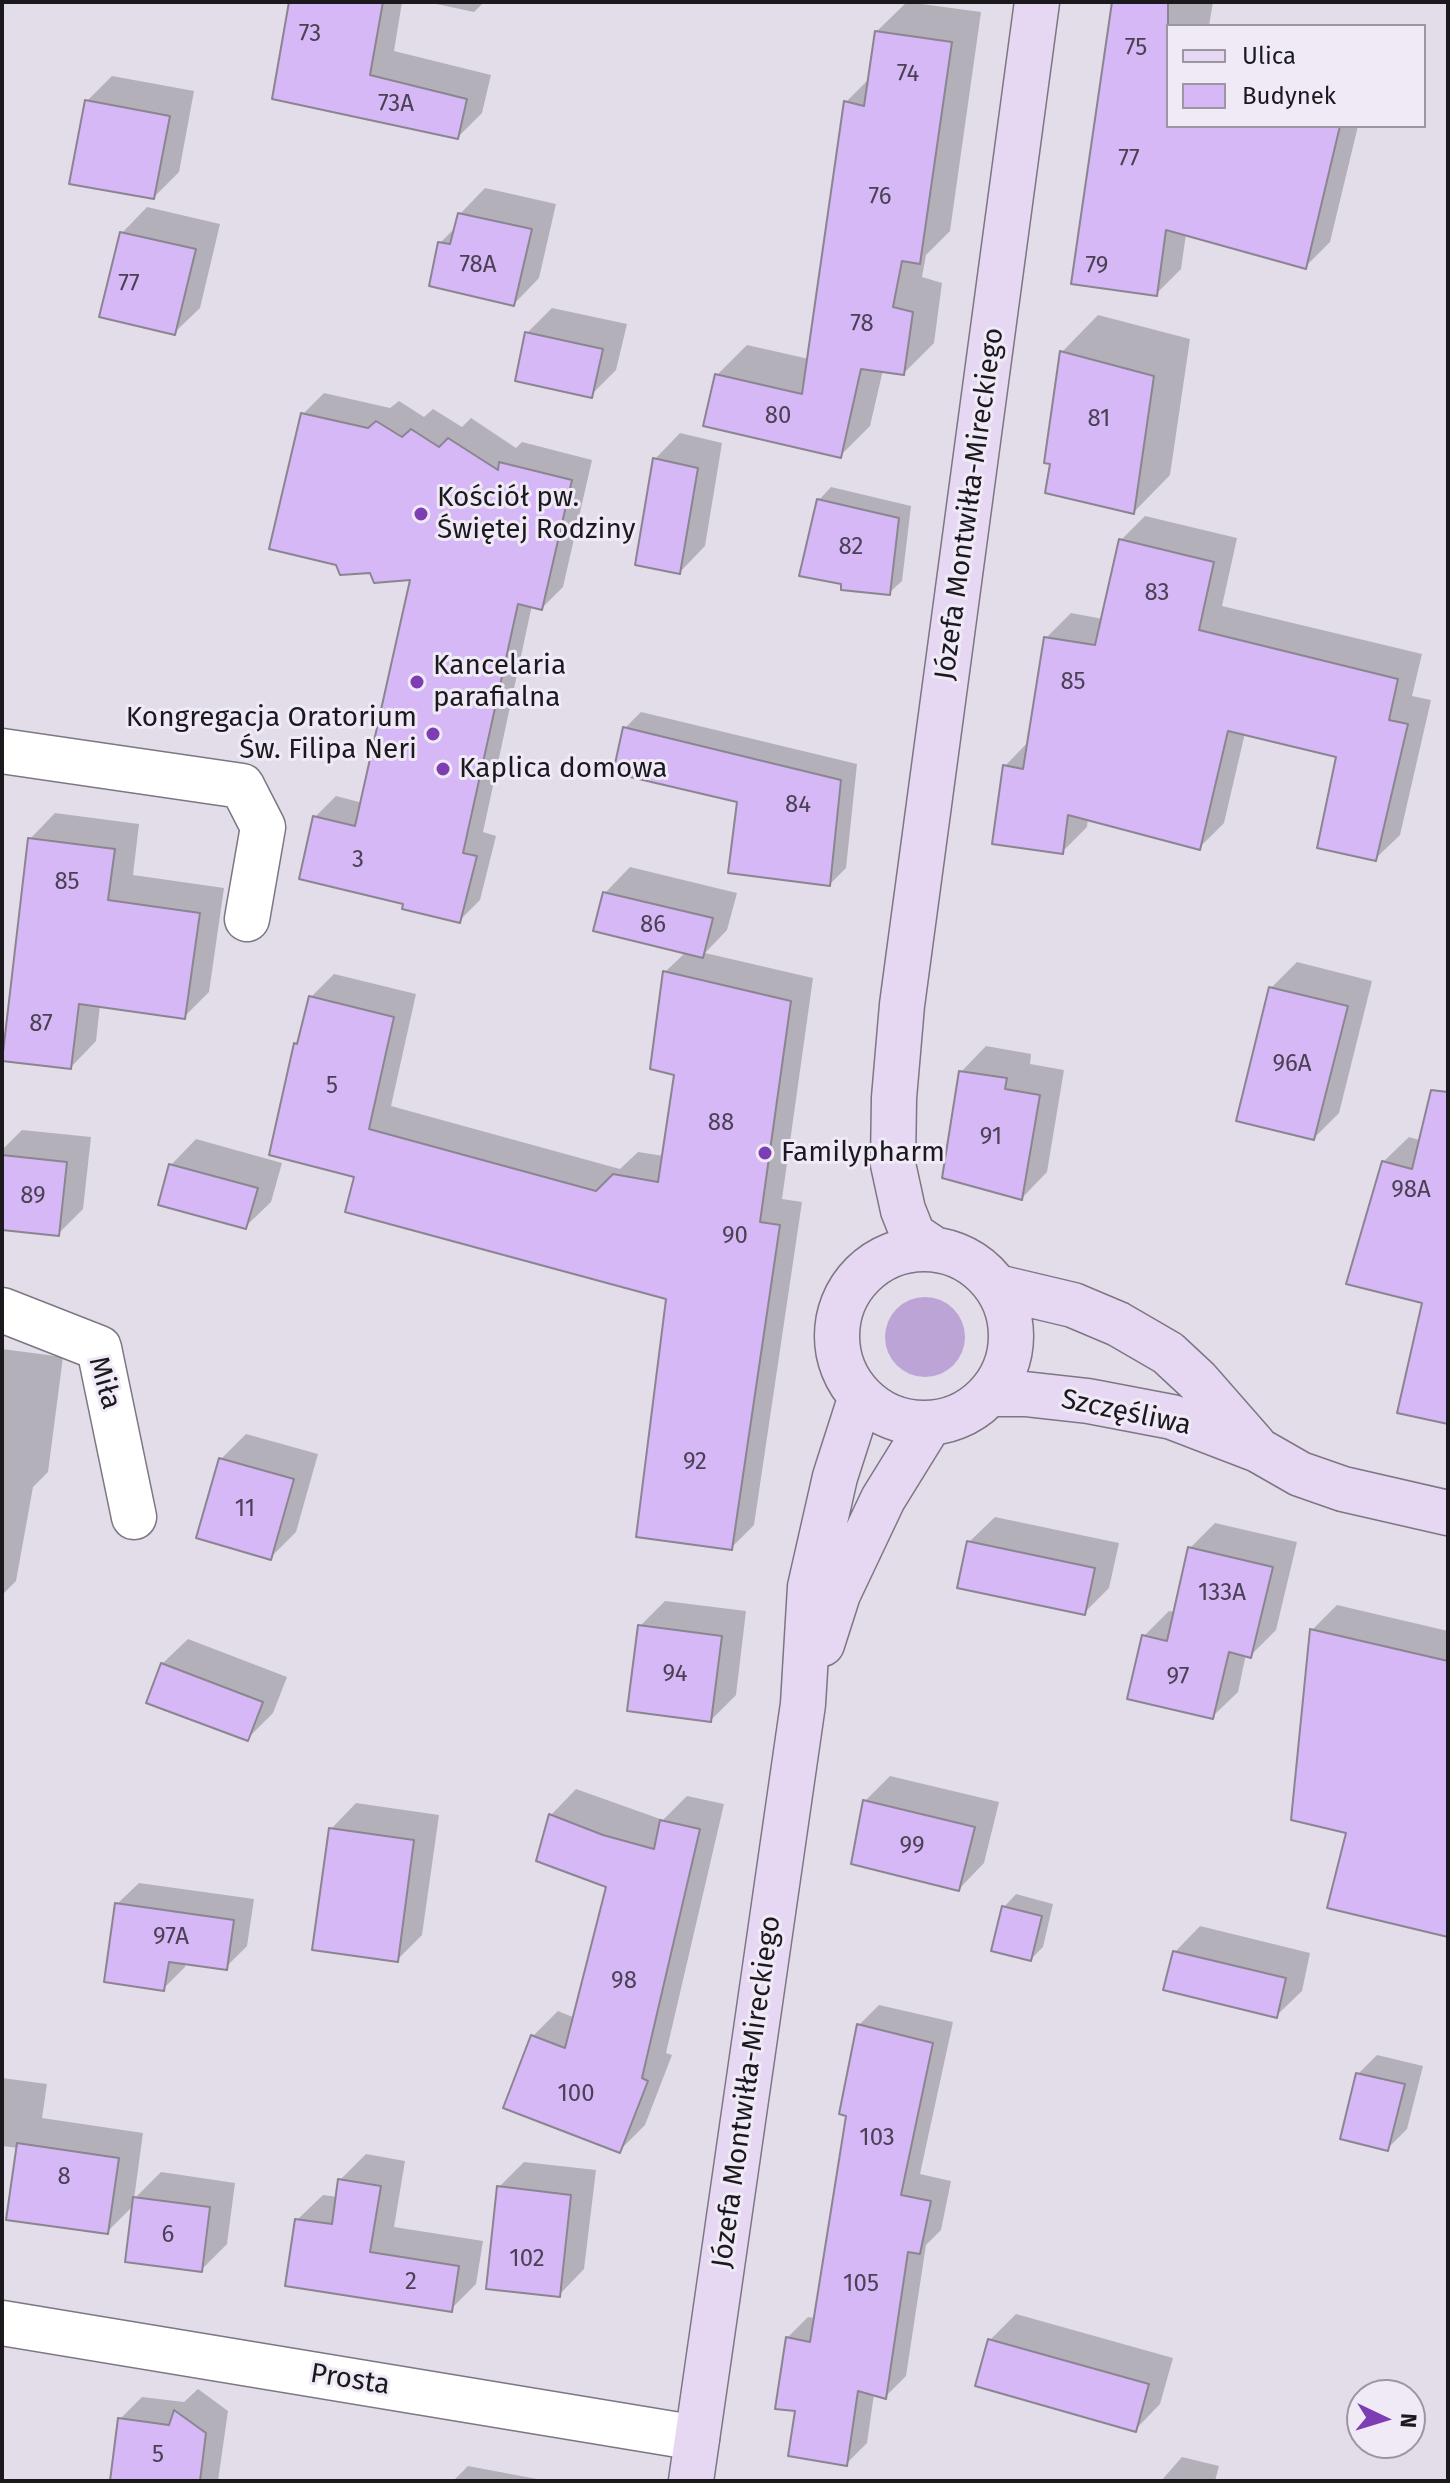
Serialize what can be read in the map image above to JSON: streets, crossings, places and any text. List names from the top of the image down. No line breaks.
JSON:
{"streets":{"main road":["Józefa Montwiłła-Mireckiego","Szczęśliwa"],"street":["Miła","Prosta"]},"crossings":[["Józefa Montwiłła-Mireckiego","Szczęśliwa"],["Józefa Montwiłła-Mireckiego","Prosta"]],"places":["Kościół pw. Świętej Rodziny","Kancelaria parafialna","Kongregacja Oratorium Św. Filipa Neri","Kaplica domowa","Familypharm"],"house_numbers":["73","75","74","73A","77","76","78A","79","77","78","80","81","82","83","85","84","3","85","86","87","96A","5","88","91","98A","89","90","92","11","133A","94","97","99","97A","98","100","103","8","6","102","2","105","5"],"legend":["Ulica","Budynek"],"north":"right"}
